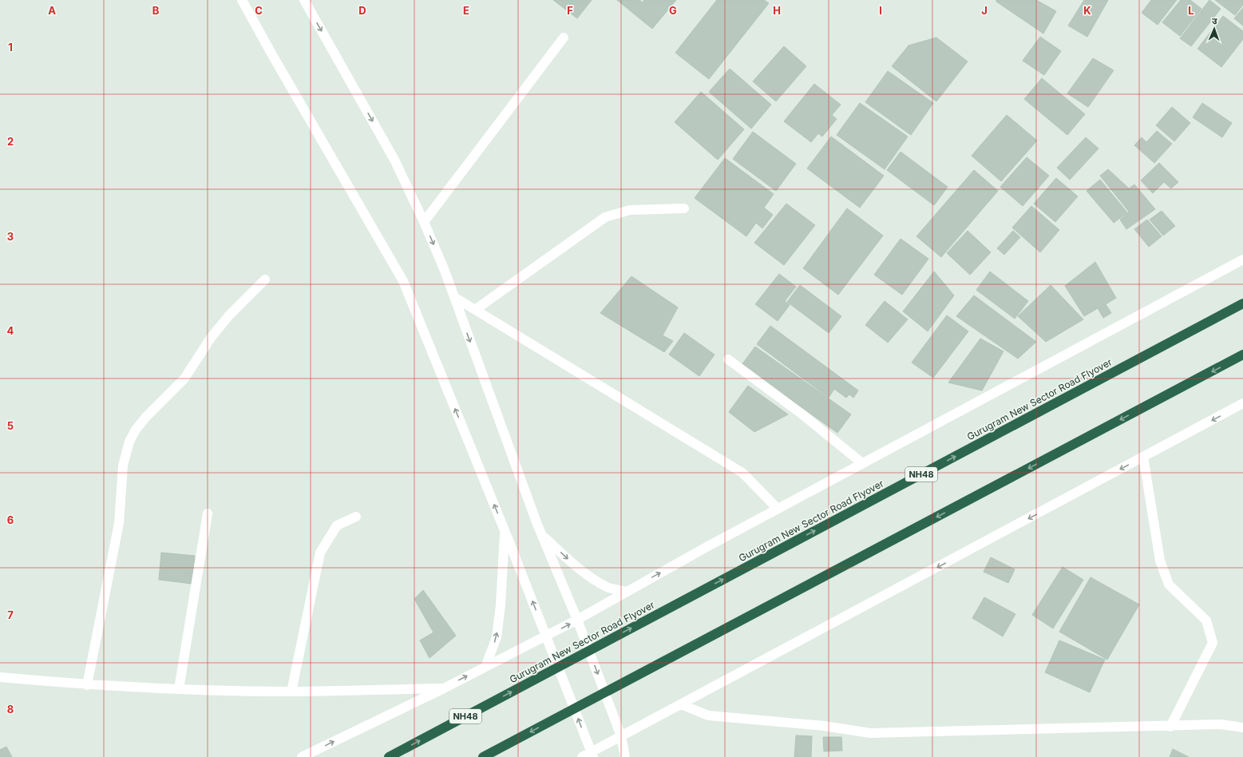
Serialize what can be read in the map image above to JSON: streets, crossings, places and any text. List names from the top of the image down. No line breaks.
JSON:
{"streets":{"highway":["Gurugram New Sector Road Flyover","NH48"]},"north":"top","grid":{"columns":["A","B","C","D","E","F","G","H","I","J","K","L"],"rows":["1","2","3","4","5","6","7","8"]}}
